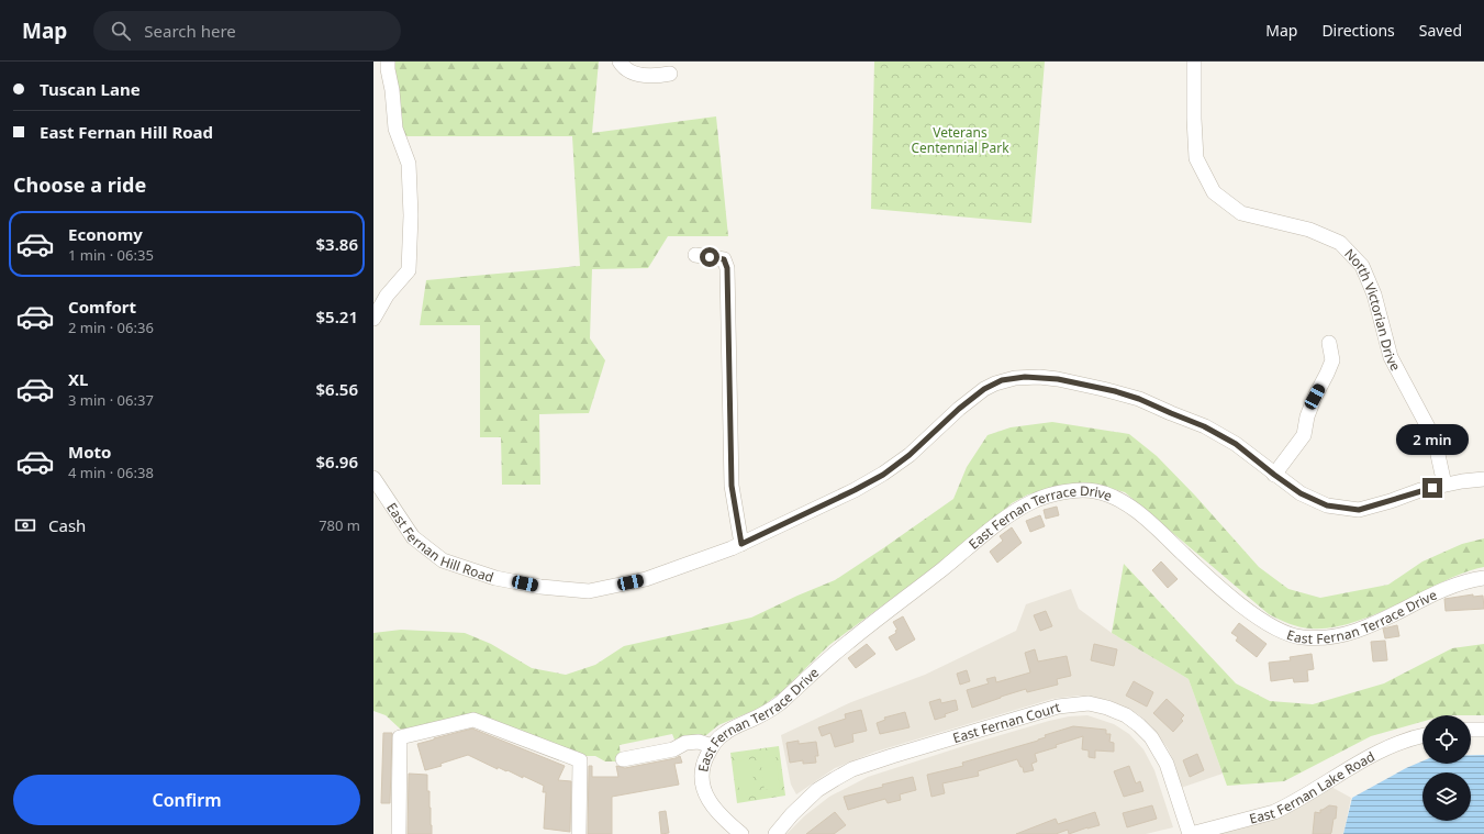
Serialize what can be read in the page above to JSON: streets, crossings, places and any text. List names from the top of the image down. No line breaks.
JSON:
{"streets":{"street":["North Victorian Drive","East Fernan Terrace Drive","East Fernan Hill Road","East Fernan Court","East Fernan Lake Road"]},"crossings":[["North Victorian Drive","East Fernan Hill Road"],["East Fernan Court","East Fernan Lake Road"]],"parks":["Veterans Centennial Park"],"page":{"header":"Map","search":"Search here","nav":["Map","Directions","Saved"],"banner":["Tuscan Lane","East Fernan Hill Road"],"heading":"Choose a ride","list":[{"name":"Economy","note":"1 min · 06:35","value":"$3.86"},{"name":"Comfort","note":"2 min · 06:36","value":"$5.21"},{"name":"XL","note":"3 min · 06:37","value":"$6.56"},{"name":"Moto","note":"4 min · 06:38","value":"$6.96"}],"bubble":"2 min","pay":["Cash","780 m"],"buttons":"Confirm"}}
